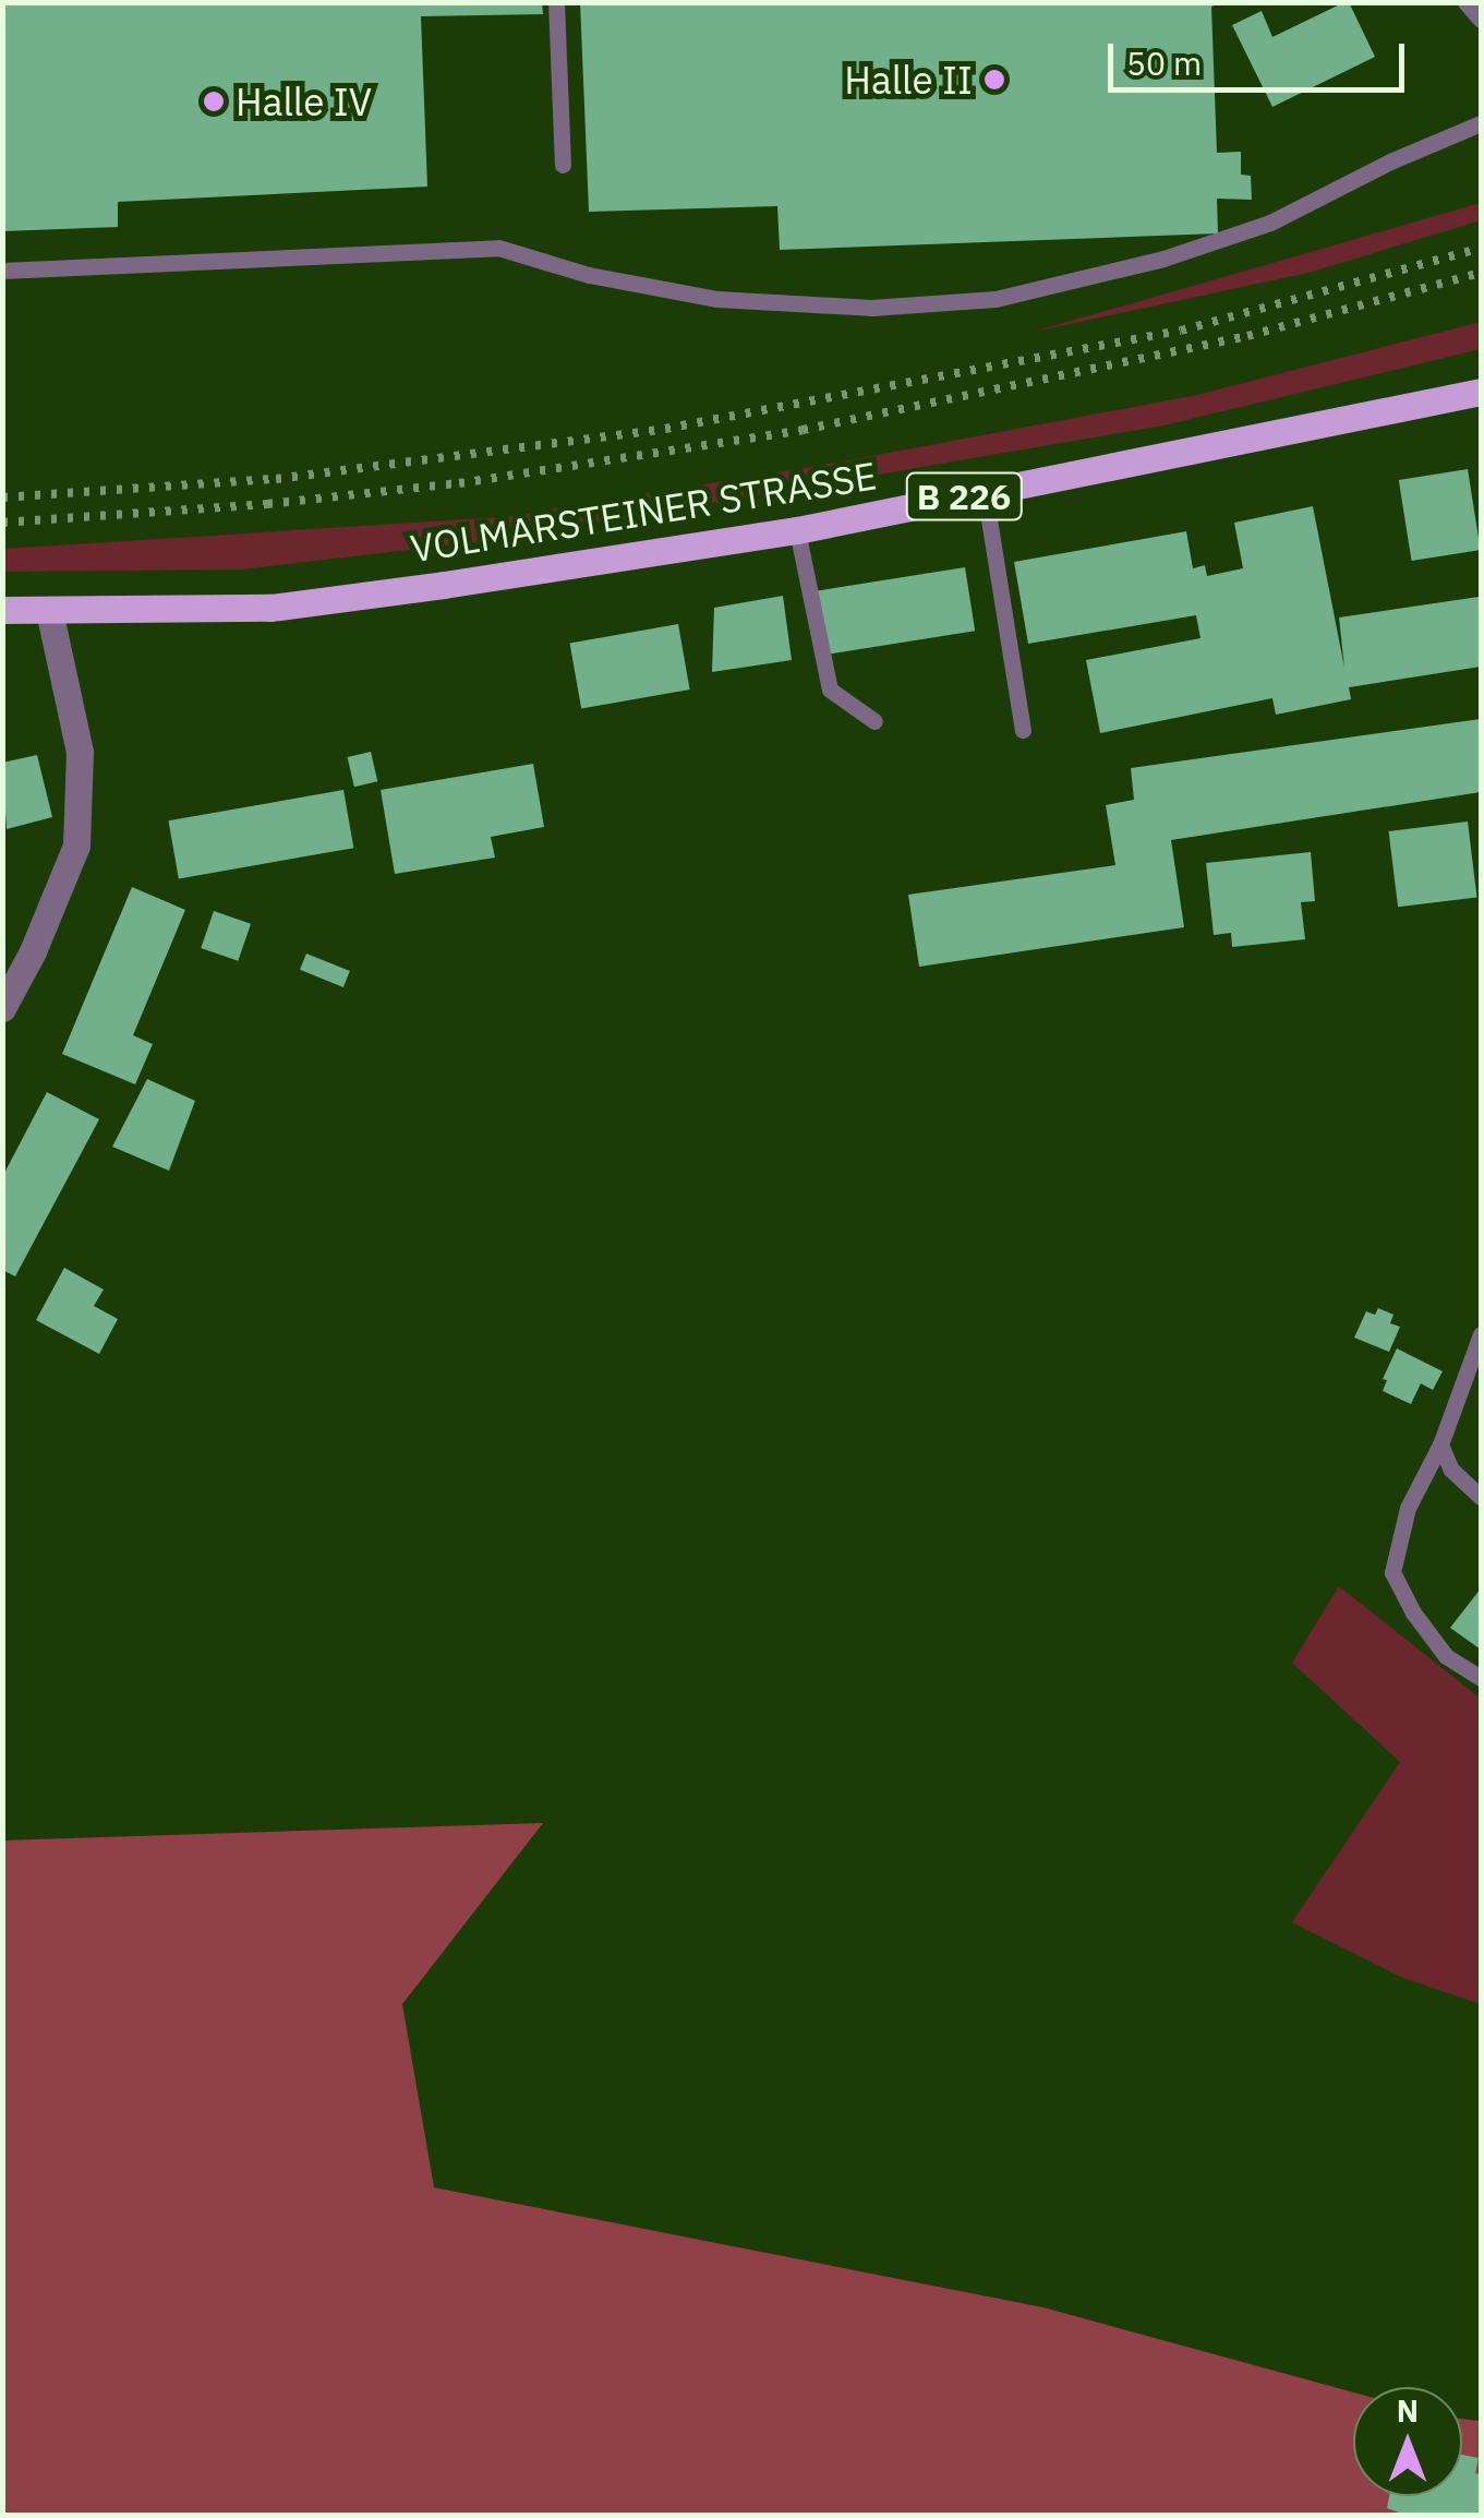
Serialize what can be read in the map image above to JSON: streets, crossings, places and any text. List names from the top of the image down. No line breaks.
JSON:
{"streets":{"main road":["B 226","VOLMARSTEINER STRASSE"]},"places":["Halle II","Halle IV"],"scale_bar":"50 m","north":"top"}
